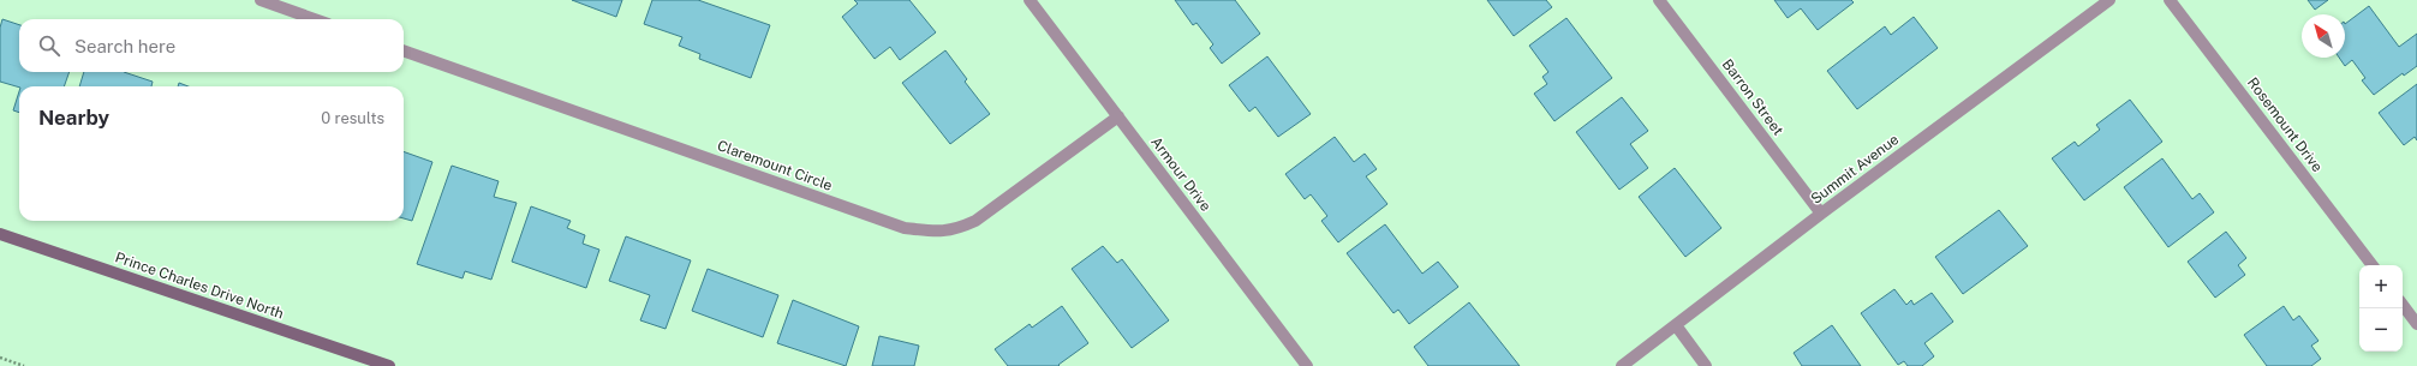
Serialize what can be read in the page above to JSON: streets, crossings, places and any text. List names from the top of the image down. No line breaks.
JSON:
{"streets":{"main road":["Prince Charles Drive North"],"street":["Barron Street","Rosemount Drive","Claremount Circle","Summit Avenue","Armour Drive"]},"crossings":[["Barron Street","Summit Avenue"],["Claremount Circle","Armour Drive"]],"north":"top left","page":{"search":"Search here","heading":["Nearby","0 results"],"map_buttons":["+","−"]}}
